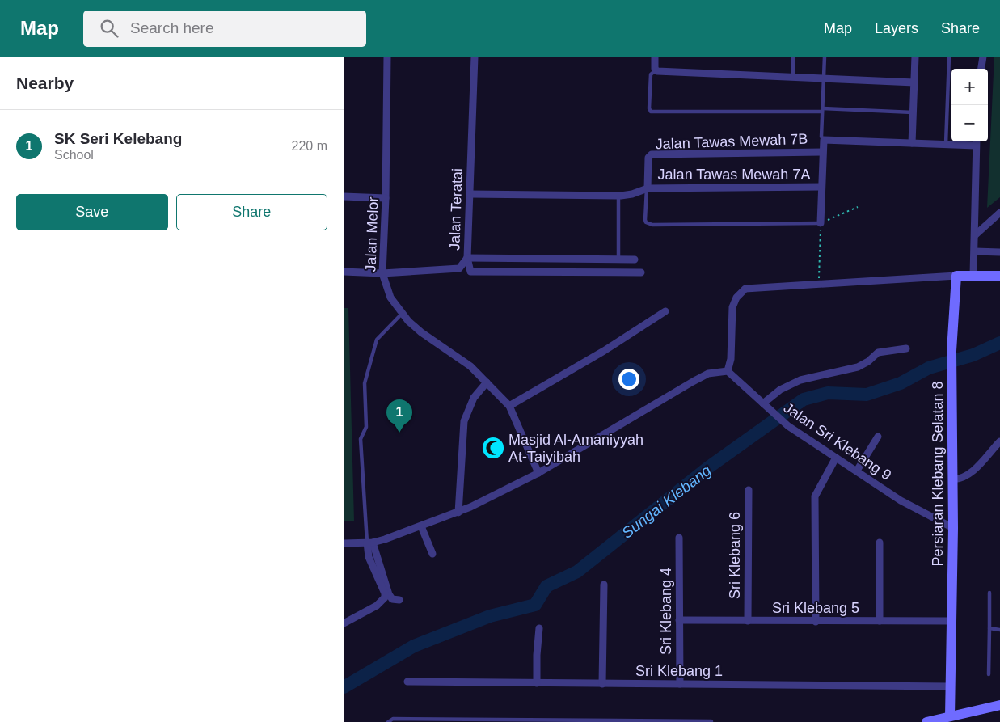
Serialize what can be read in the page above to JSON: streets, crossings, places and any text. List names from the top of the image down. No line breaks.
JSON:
{"streets":{"street":["Jalan Tawas Mewah 7B","Jalan Tawas Mewah 7A","Jalan Teratai","Jalan Melor","Jalan Sri Klebang 9","Persiaran Klebang Selatan 8","Sri Klebang 6","Sri Klebang 5","Sri Klebang 4","Sri Klebang 1"]},"crossings":[["Jalan Tawas Mewah 7B","Jalan Tawas Mewah 7A"],["Jalan Tawas Mewah 7A","Jalan Teratai"],["Jalan Teratai","Jalan Melor"],["Jalan Sri Klebang 9","Persiaran Klebang Selatan 8"],["Persiaran Klebang Selatan 8","Sri Klebang 5"],["Persiaran Klebang Selatan 8","Sri Klebang 1"],["Sri Klebang 6","Sri Klebang 5"],["Sri Klebang 5","Sri Klebang 4"],["Sri Klebang 4","Sri Klebang 1"]],"water":["Sungai Klebang"],"places":{"mosque":["Masjid Al-Amaniyyah At-Taiyibah"]},"page":{"header":"Map","search":"Search here","nav":["Map","Layers","Share"],"heading":"Nearby","map_buttons":["+","−"],"list":[{"mark":"1","name":"SK Seri Kelebang","note":"School","value":"220 m"}],"buttons":["Save","Share"],"pins":"1"}}
